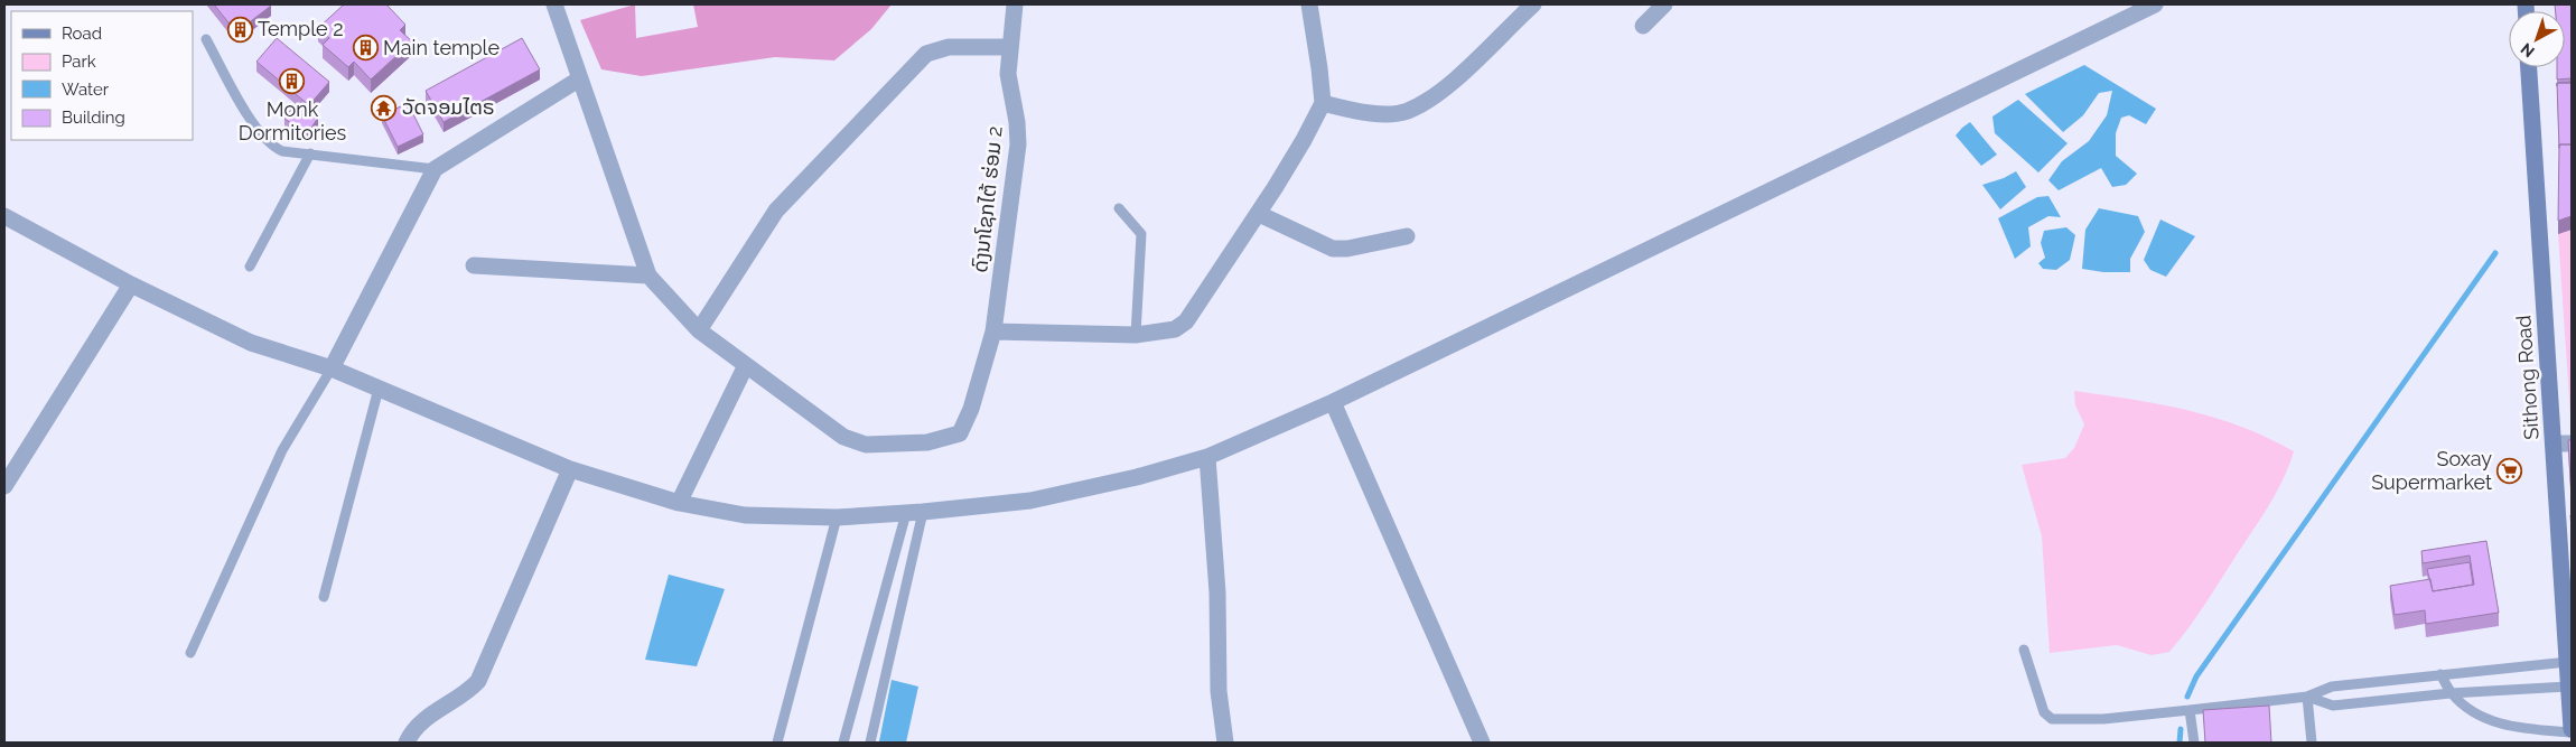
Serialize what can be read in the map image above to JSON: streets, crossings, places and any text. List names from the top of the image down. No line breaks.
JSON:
{"streets":{"main road":["Sithong Road"],"street":["ດົງນາໂຊກໄຕ້ ຮ່ອມ 2"]},"places":{"building":["Temple 2","Main temple","Monk Dormitories"],"temple":["ວັດຈອມໄຕຣ"],"supermarket":["Soxay Supermarket"]},"legend":["Road","Park","Water","Building"],"north":"bottom left"}
